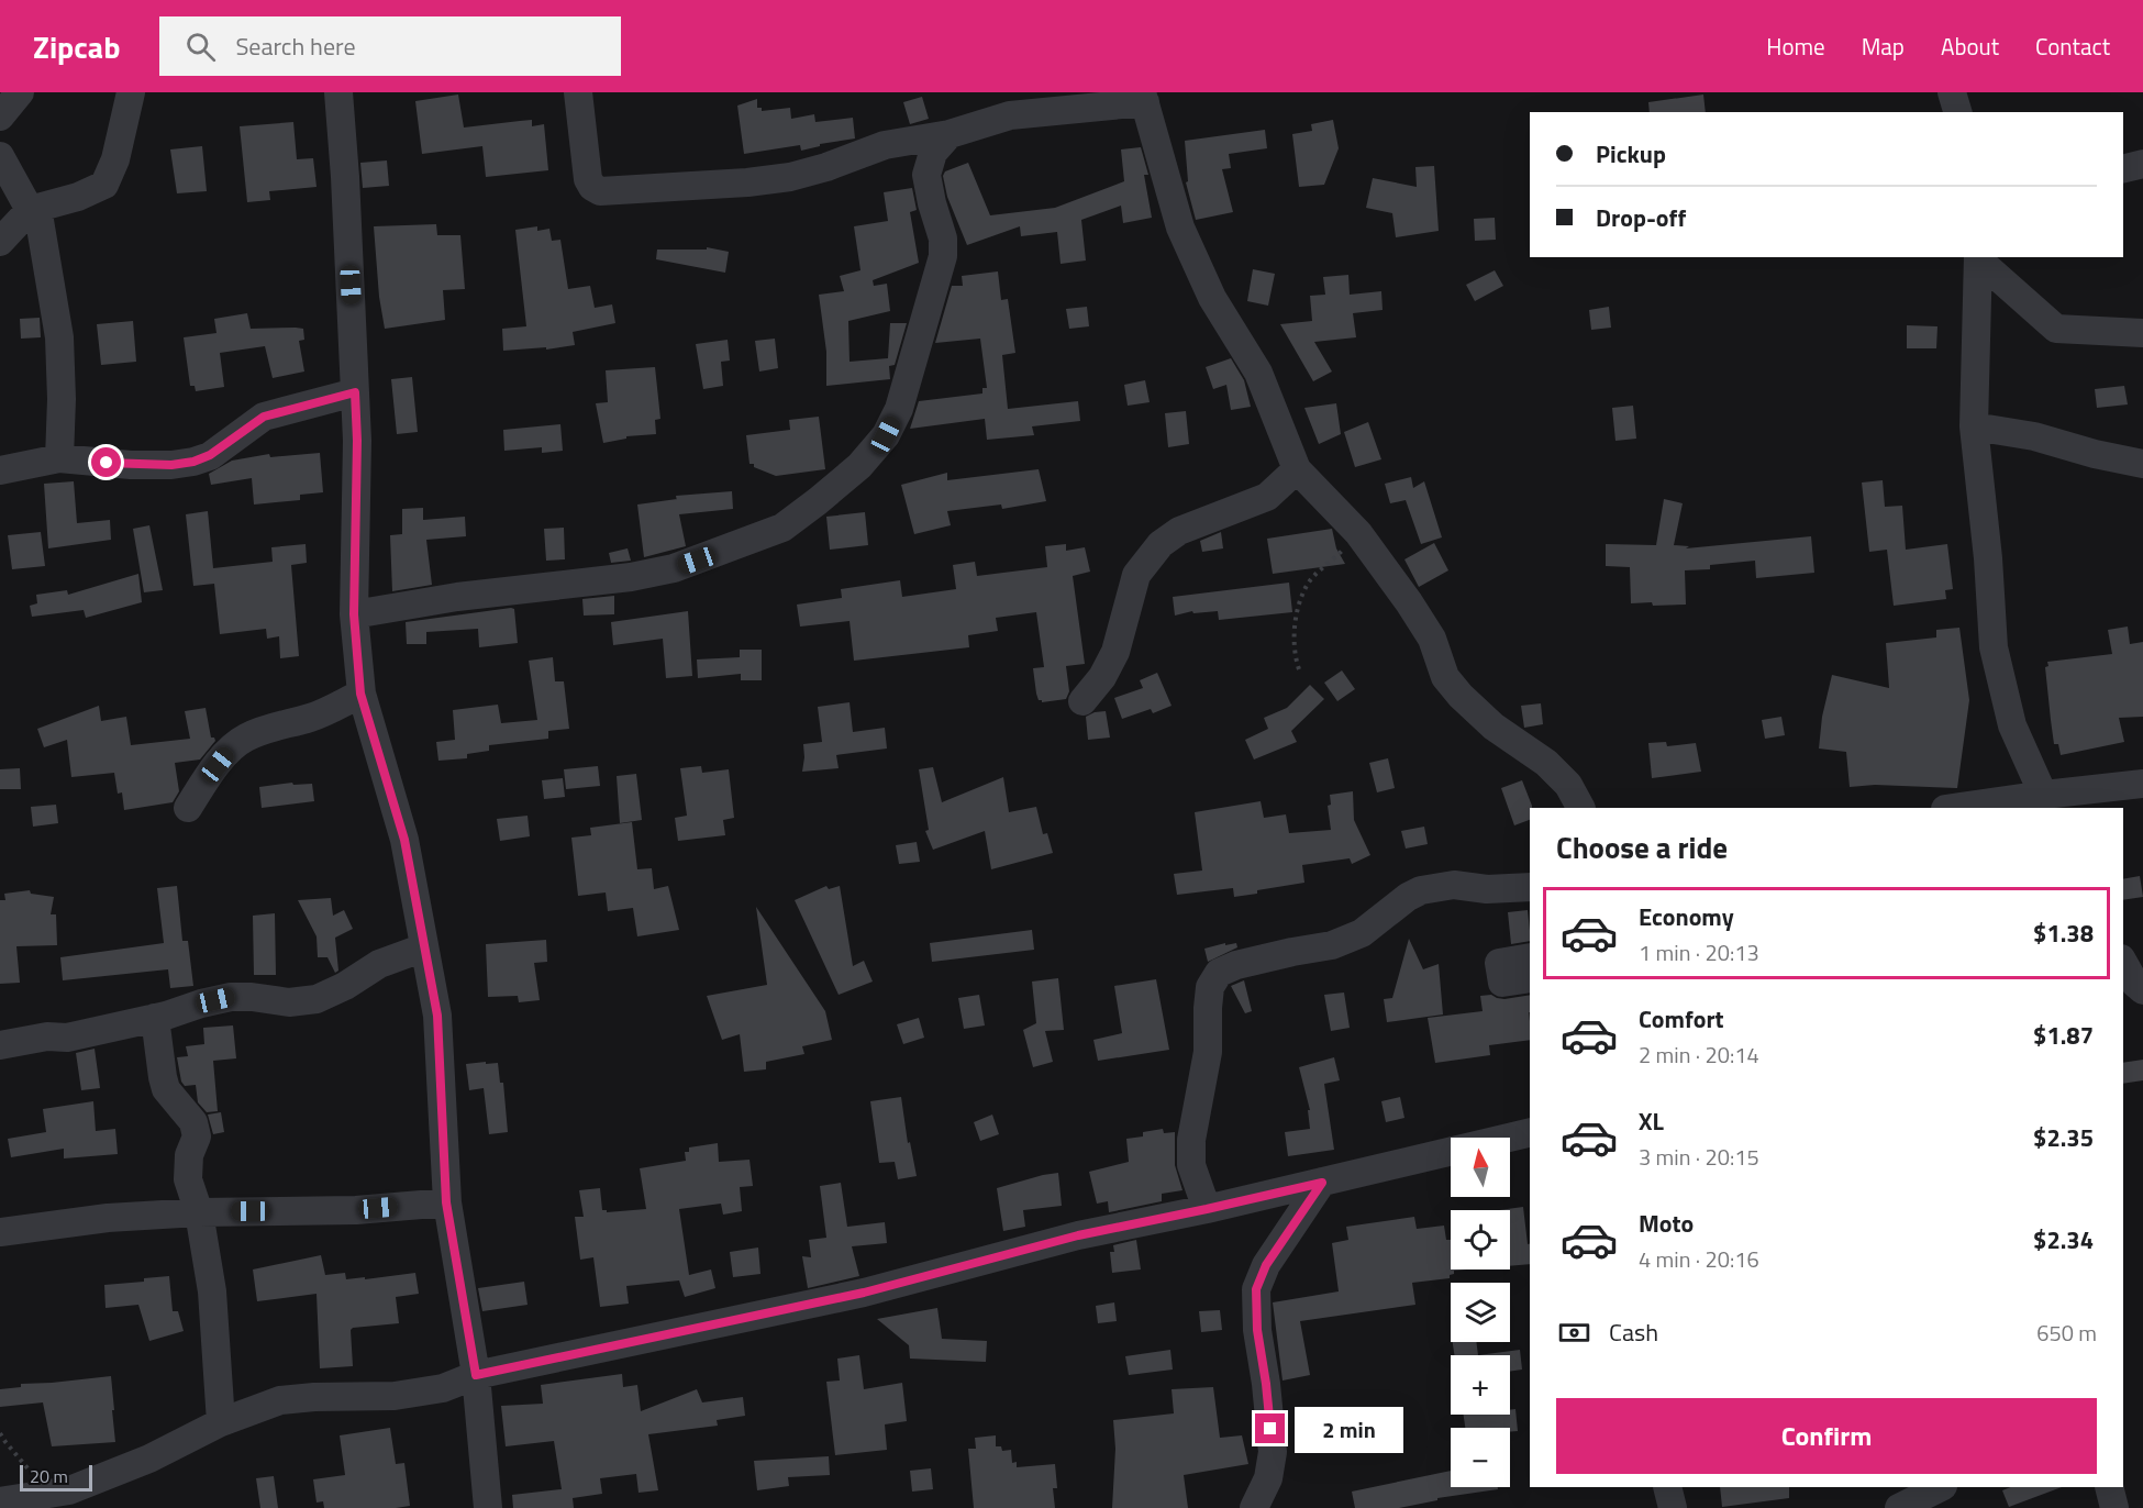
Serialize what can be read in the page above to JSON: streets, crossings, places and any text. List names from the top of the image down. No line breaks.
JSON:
{"scale_bar":"20 m","north":"top","page":{"header":"Zipcab","search":"Search here","nav":["Home","Map","About","Contact"],"banner":["Pickup","Drop-off"],"heading":"Choose a ride","list":[{"name":"Economy","note":"1 min · 20:13","value":"$1.38"},{"name":"Comfort","note":"2 min · 20:14","value":"$1.87"},{"name":"XL","note":"3 min · 20:15","value":"$2.35"},{"name":"Moto","note":"4 min · 20:16","value":"$2.34"}],"map_buttons":["+","−"],"pay":["Cash","650 m"],"buttons":"Confirm","bubble":"2 min","scale":"20 m"}}
